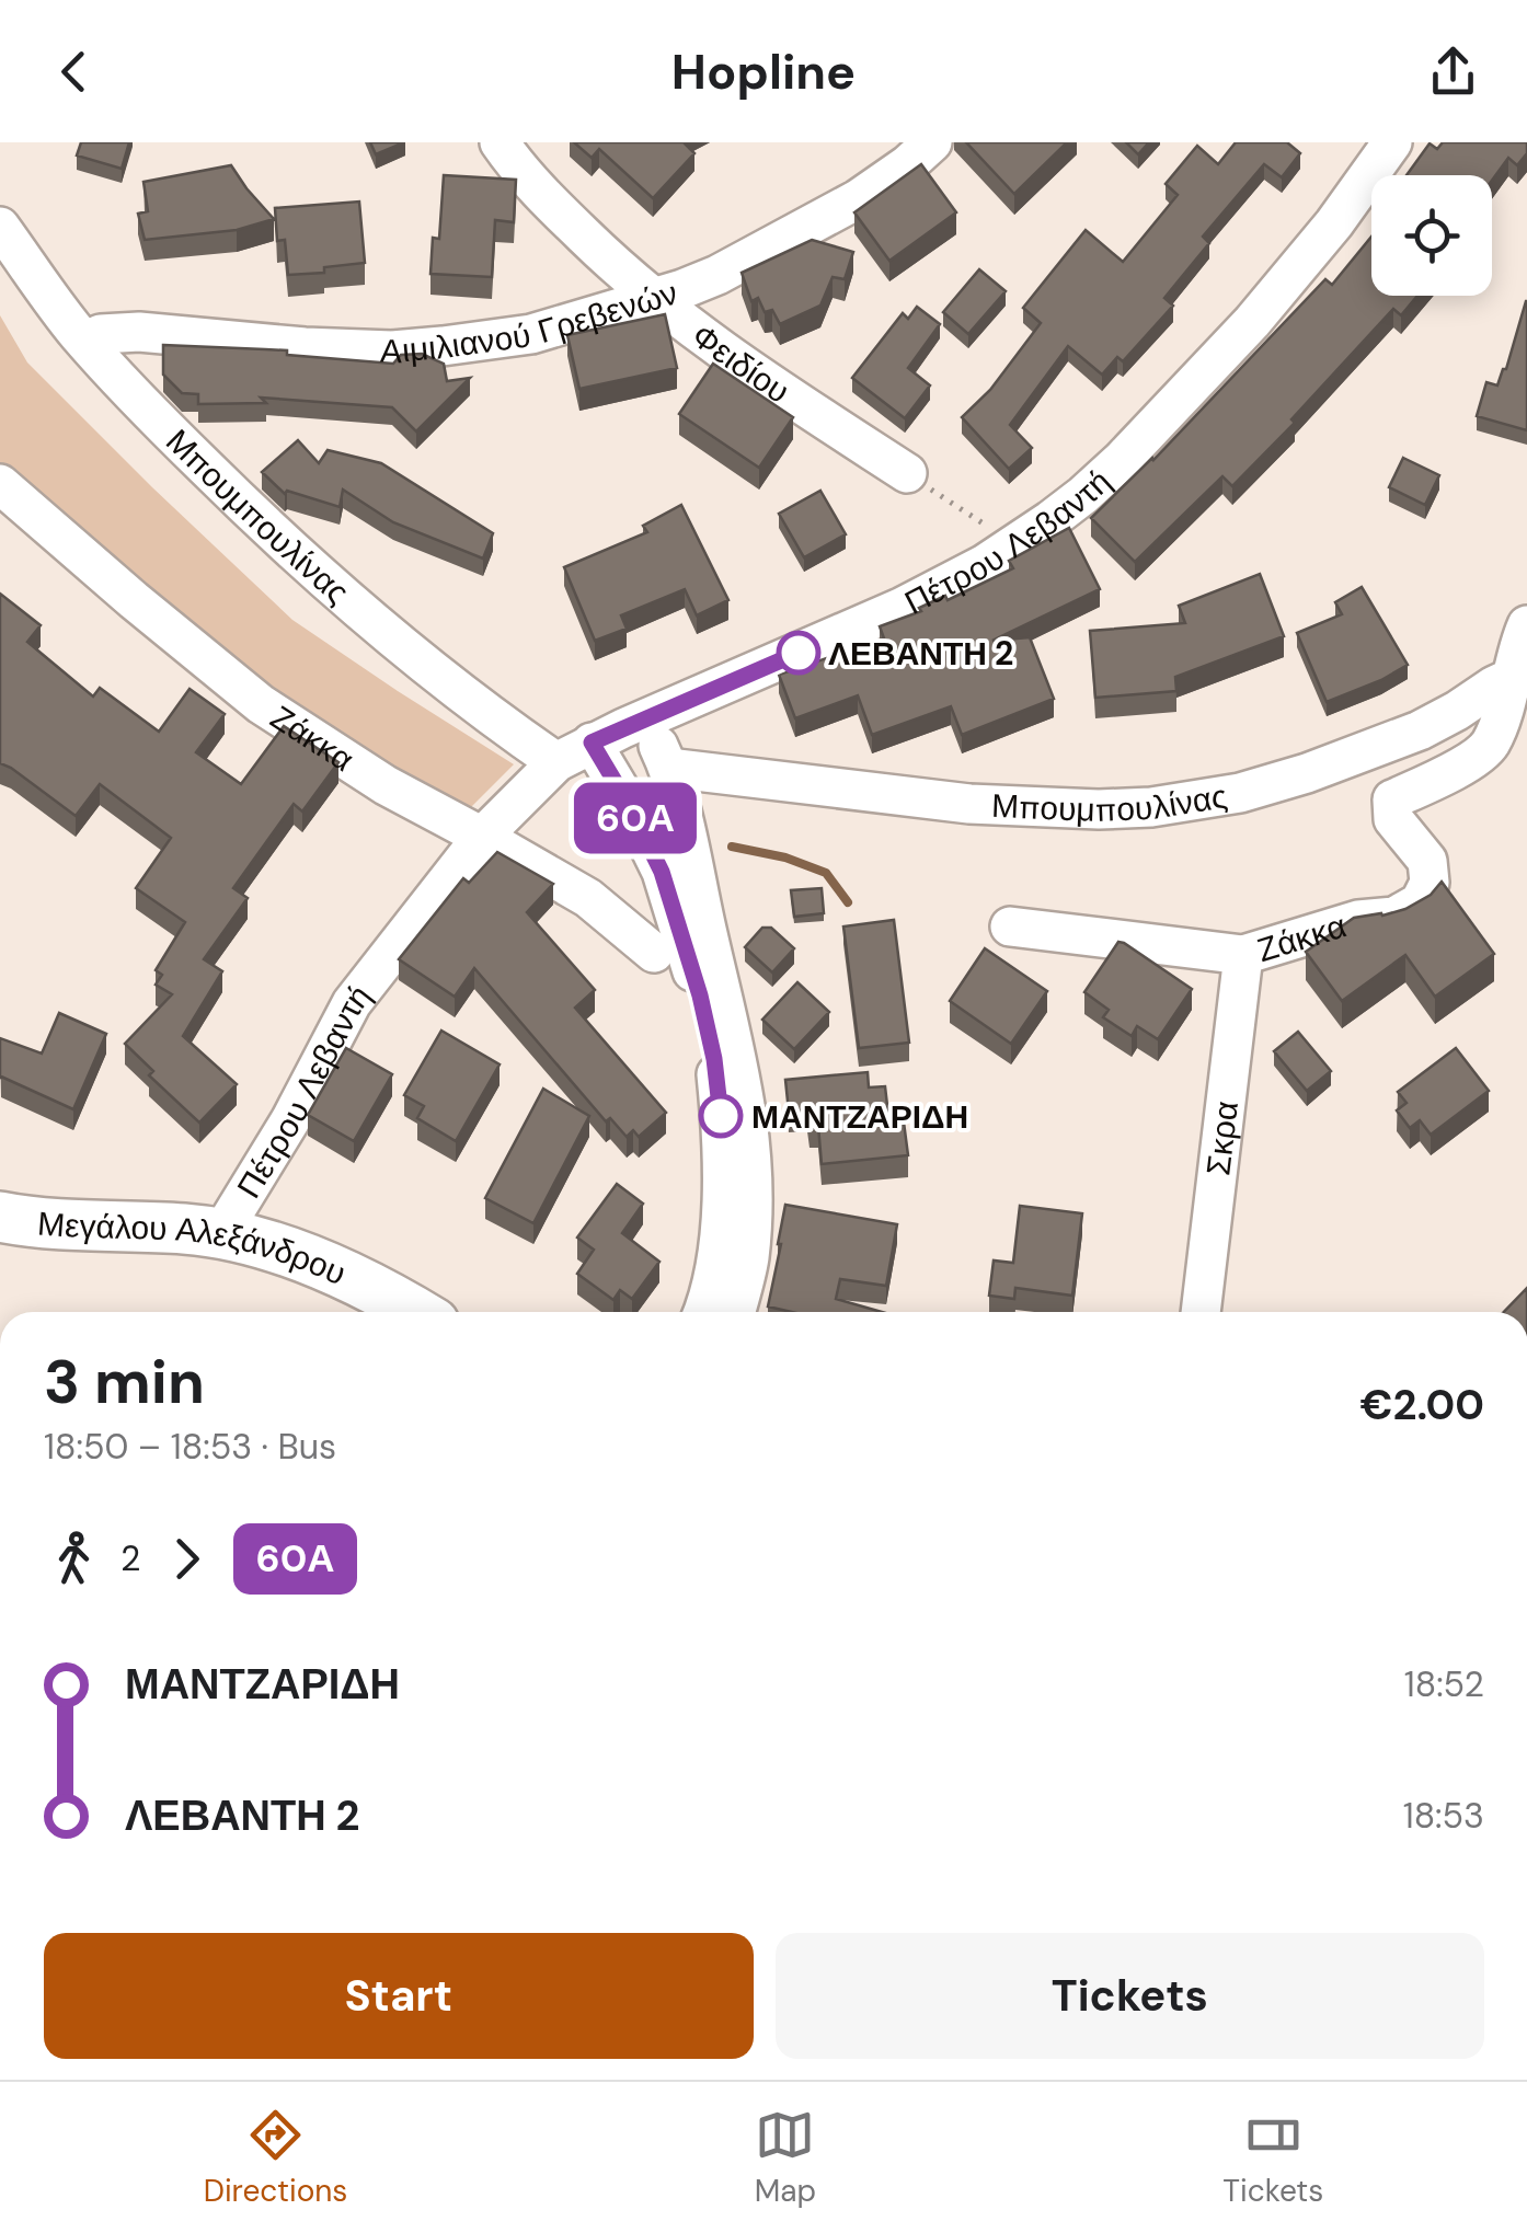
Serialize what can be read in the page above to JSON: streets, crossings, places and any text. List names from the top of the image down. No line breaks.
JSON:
{"streets":{"main road":["Μεγάλου Αλεξάνδρου"],"street":["Αιμιλιανού Γρεβενών","Φειδίου","Μπουμπουλίνας","Πέτρου Λεβαντή","Ζάκκα","Σκρα"]},"crossings":[["Αιμιλιανού Γρεβενών","Φειδίου"],["Αιμιλιανού Γρεβενών","Μπουμπουλίνας"],["Μπουμπουλίνας","Πέτρου Λεβαντή"],["Μπουμπουλίνας","Ζάκκα"],["Πέτρου Λεβαντή","Ζάκκα"],["Πέτρου Λεβαντή","Μεγάλου Αλεξάνδρου"],["Ζάκκα","Σκρα"]],"places":["ΛΕΒΑΝΤΗ 2","ΜΑΝΤΖΑΡΙΔΗ"],"lines":["bus line 60Α"],"page":{"header":"Hopline","on_map":"60Α","heading":["3 min","18:50 – 18:53 · Bus","€2.00"],"legs":["2","60Α"],"list":[{"name":"ΜΑΝΤΖΑΡΙΔΗ","value":"18:52"},{"name":"ΛΕΒΑΝΤΗ 2","value":"18:53"}],"buttons":["Start","Tickets"],"tabs":["Directions","Map","Tickets"]}}
